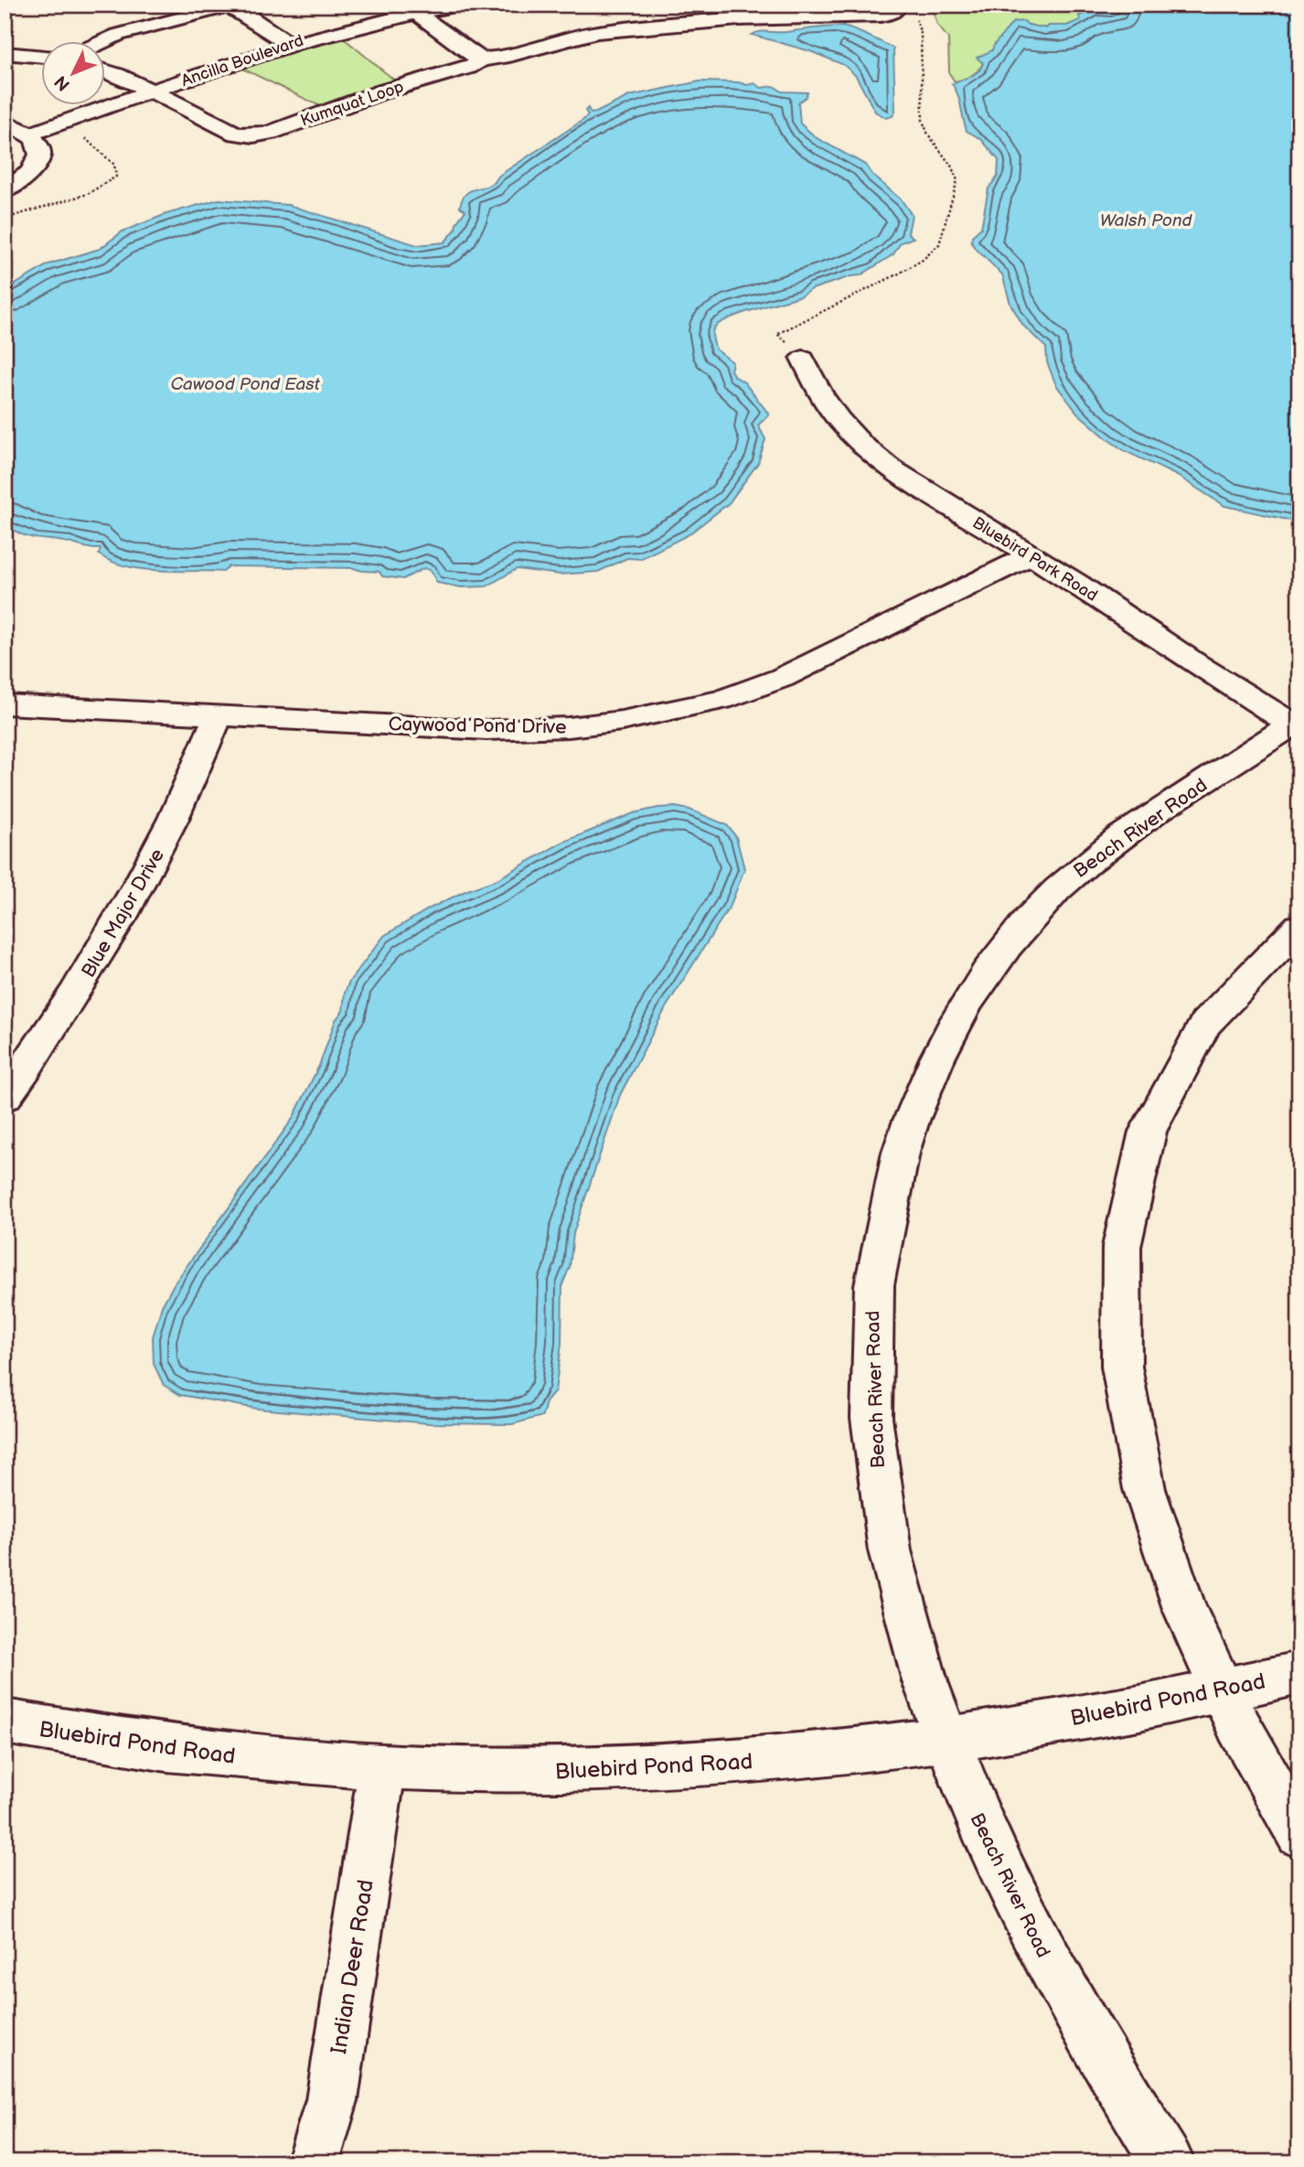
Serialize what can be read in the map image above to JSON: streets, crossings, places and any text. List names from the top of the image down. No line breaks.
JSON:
{"streets":{"street":["Ancilla Boulevard","Kumquat Loop","Bluebird Park Road","Caywood Pond Drive","Beach River Road","Blue Major Drive","Bluebird Pond Road","Indian Deer Road"]},"crossings":[["Ancilla Boulevard","Kumquat Loop"],["Bluebird Park Road","Caywood Pond Drive"],["Bluebird Park Road","Beach River Road"],["Caywood Pond Drive","Blue Major Drive"],["Beach River Road","Bluebird Pond Road"],["Bluebird Pond Road","Indian Deer Road"]],"water":["Walsh Pond","Cawood Pond East"],"north":"bottom left"}
